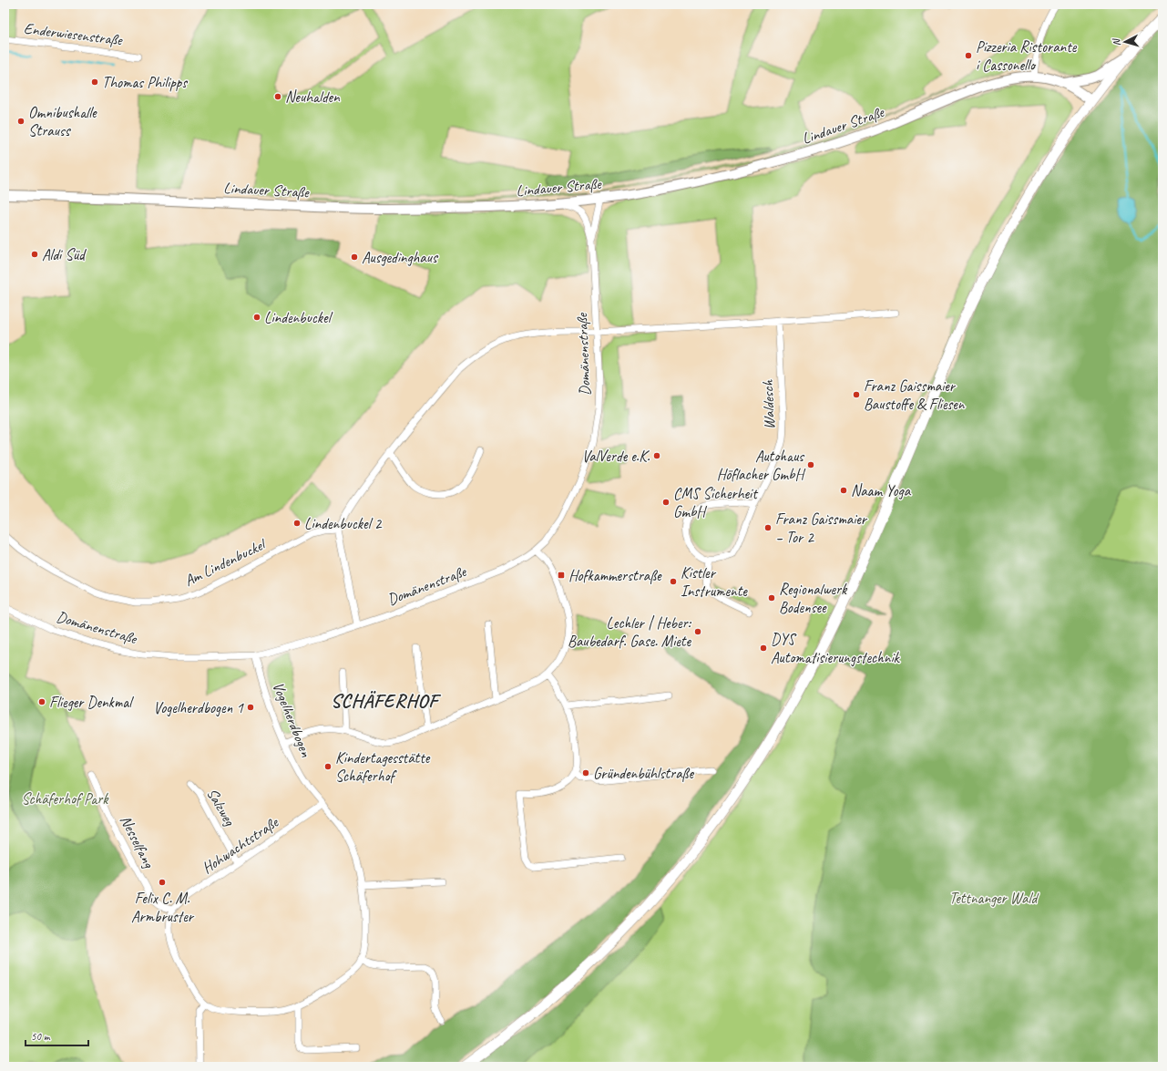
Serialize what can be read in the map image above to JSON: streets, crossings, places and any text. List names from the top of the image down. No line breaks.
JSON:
{"streets":{"main road":["Lindauer Straße"],"street":["Enderwiesenstraße","Domänenstraße","Waldesch","Am Lindenbuckel","Vogelherdbogen","Salzweg","Nesselfang","Hohwachtstraße"]},"crossings":[["Lindauer Straße","Domänenstraße"],["Domänenstraße","Vogelherdbogen"],["Vogelherdbogen","Nesselfang"],["Vogelherdbogen","Hohwachtstraße"],["Salzweg","Hohwachtstraße"],["Nesselfang","Hohwachtstraße"]],"districts":["SCHÄFERHOF"],"parks":["Schäferhof Park","Tettnanger Wald"],"places":{"other":["Pizzeria Ristorante i Cassonello","Thomas Philipps","Neuhalden","Omnibushalle Strauss","Aldi Süd","Ausgedinghaus","Lindenbuckel","Franz Gaissmaier Baustoffe & Fliesen","ValVerde e.K.","Autohaus Höflacher GmbH","Naam Yoga","CMS Sicherheit GmbH","Lindenbuckel 2","Franz Gaissmaier – Tor 2","Kistler Instrumente","Regionalwerk Bodensee","Lechler | Heber: Baubedarf. Gase. Miete","DYS Automatisierungstechnik","Flieger Denkmal","Vogelherdbogen 1","Kindertagesstätte Schäferhof","Gründenbühlstraße","Felix C. M. Armbruster"],"transit":["Hofkammerstraße"]},"scale_bar":"50 m","north":"left"}
